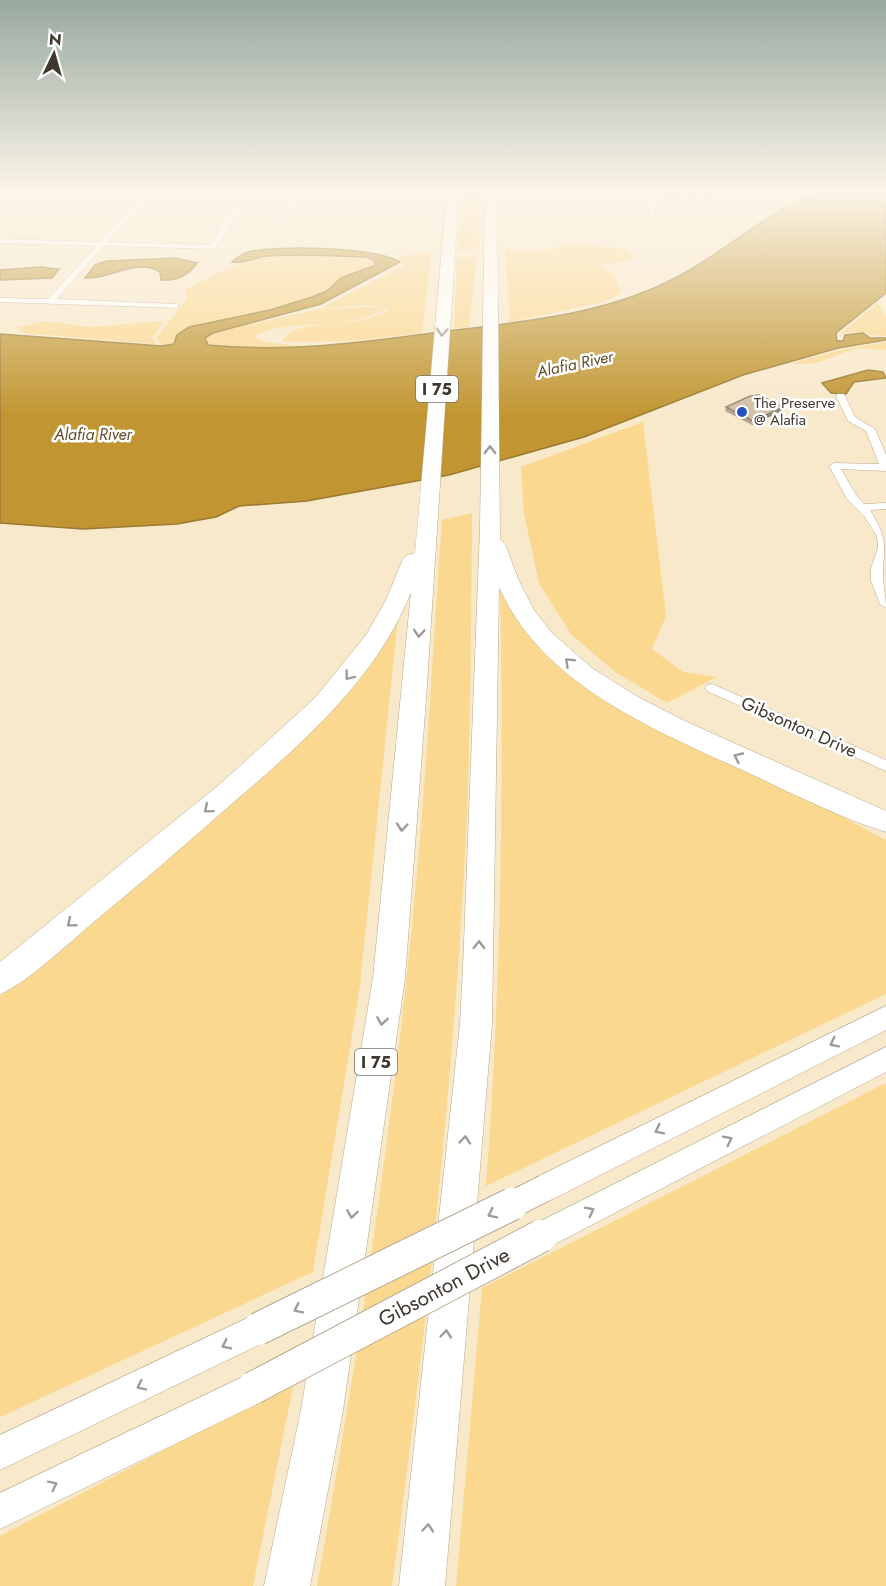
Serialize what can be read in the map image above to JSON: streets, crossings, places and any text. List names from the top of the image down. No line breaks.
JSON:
{"streets":{"highway":["I 75"],"main road":["Gibsonton Drive"]},"one_way":["Gibsonton Drive"],"water":["Alafia River"],"places":["The Preserve @ Alafia"],"north":"top"}
